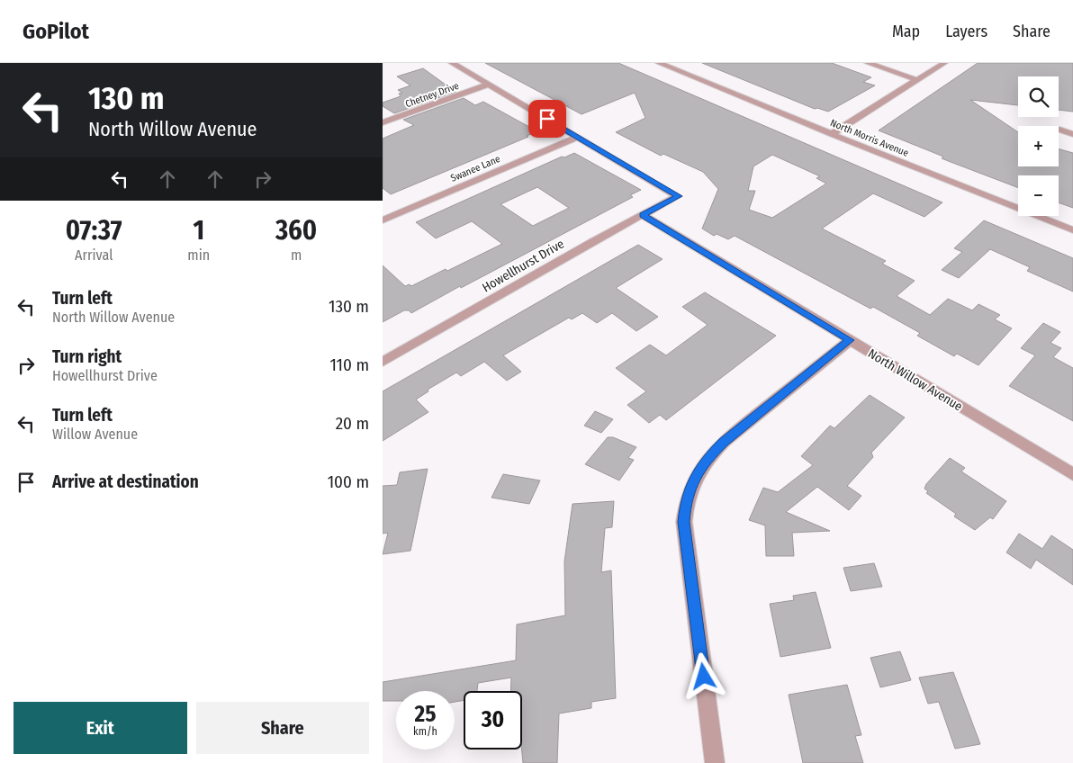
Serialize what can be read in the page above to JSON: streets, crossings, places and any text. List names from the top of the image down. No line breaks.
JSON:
{"streets":{"street":["Chetney Drive","North Morris Avenue","Swanee Lane","Howellhurst Drive","North Willow Avenue"]},"crossings":[["Swanee Lane","Howellhurst Drive"],["Howellhurst Drive","North Willow Avenue"]],"page":{"header":"GoPilot","nav":["Map","Layers","Share"],"turn":["130 m","North Willow Avenue"],"map_buttons":["+","−"],"eta":["07:37","Arrival","1","min","360","m"],"list":[{"name":"Turn left","note":"North Willow Avenue","value":"130 m"},{"name":"Turn right","note":"Howellhurst Drive","value":"110 m"},{"name":"Turn left","note":"Willow Avenue","value":"20 m"},{"name":"Arrive at destination","value":"100 m"}],"speed":"25 km/h","limit":"30","buttons":["Exit","Share"]}}
